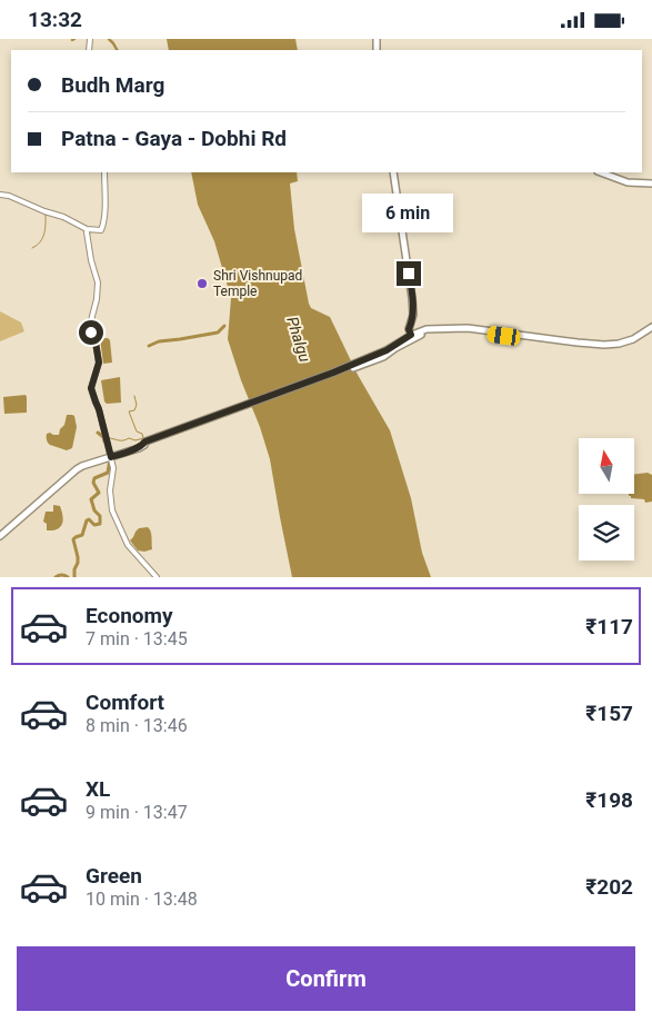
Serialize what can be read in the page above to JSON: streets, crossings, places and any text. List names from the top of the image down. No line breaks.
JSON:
{"water":["Phalgu"],"places":["Shri Vishnupad Temple"],"north":"top","page":{"status":"13:32","banner":["Budh Marg","Patna - Gaya - Dobhi Rd"],"bubble":"6 min","list":[{"name":"Economy","note":"7 min · 13:45","value":"₹117"},{"name":"Comfort","note":"8 min · 13:46","value":"₹157"},{"name":"XL","note":"9 min · 13:47","value":"₹198"},{"name":"Green","note":"10 min · 13:48","value":"₹202"}],"buttons":"Confirm"}}
